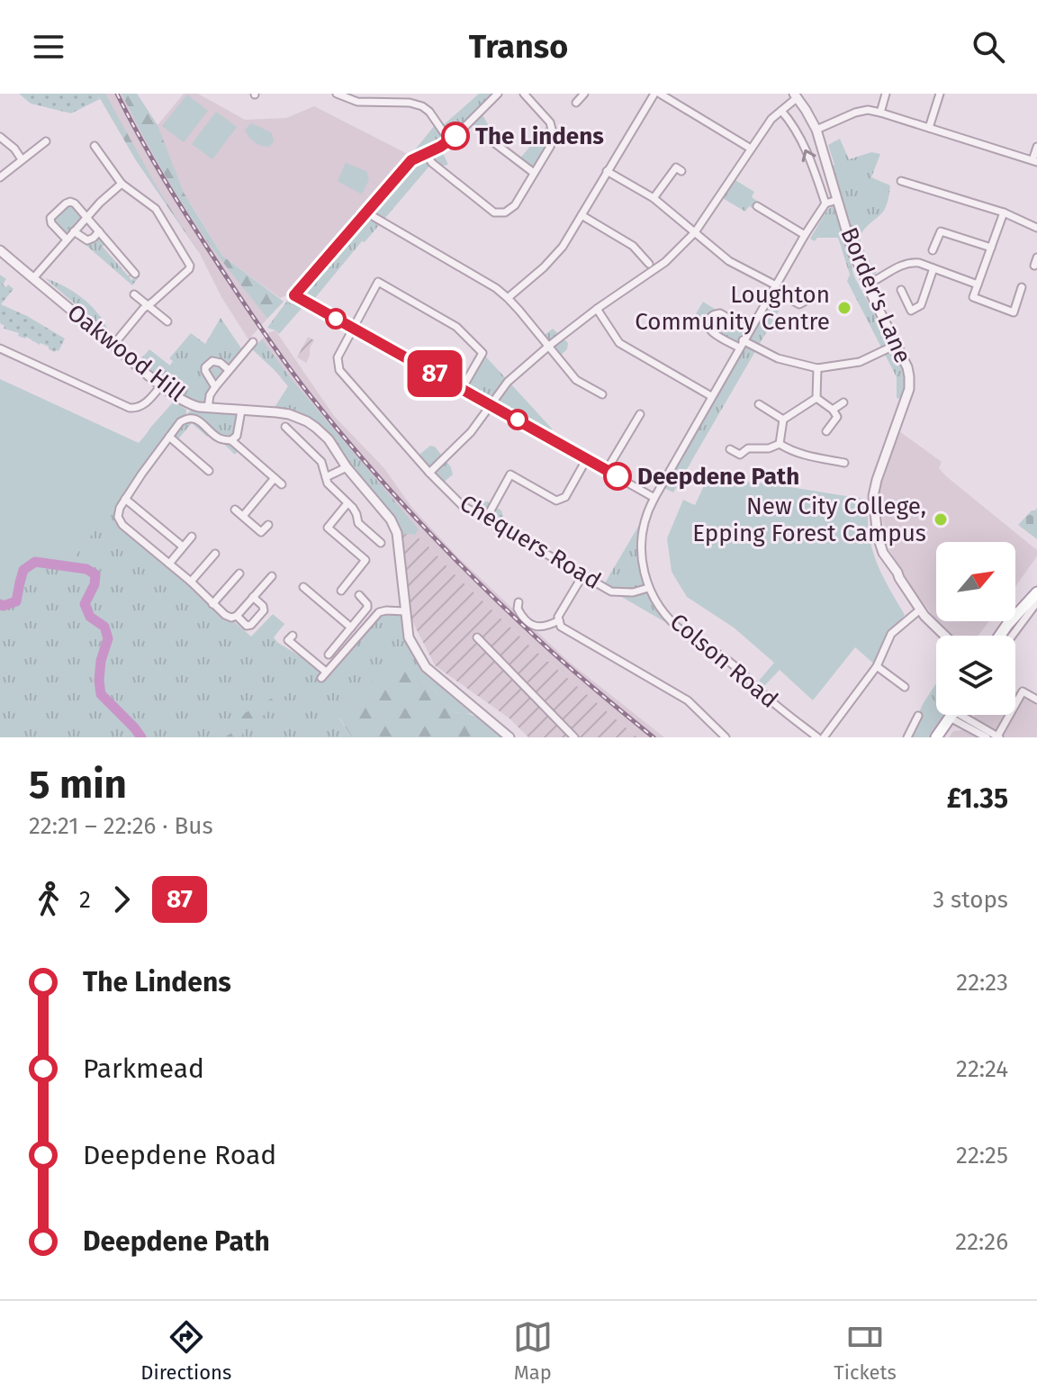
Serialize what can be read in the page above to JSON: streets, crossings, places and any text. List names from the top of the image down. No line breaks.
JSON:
{"streets":{"street":["Border's Lane","Oakwood Hill","Chequers Road","Colson Road"]},"crossings":[["Border's Lane","Colson Road"],["Chequers Road","Colson Road"]],"places":["The Lindens","Loughton Community Centre","Deepdene Path","New City College, Epping Forest Campus"],"lines":["bus line 87"],"north":"top right","page":{"header":"Transo","on_map":"87","heading":["5 min","22:21 – 22:26 · Bus","£1.35"],"legs":["2","87","3 stops"],"list":[{"name":"The Lindens","value":"22:23"},{"name":"Parkmead","value":"22:24"},{"name":"Deepdene Road","value":"22:25"},{"name":"Deepdene Path","value":"22:26"}],"tabs":["Directions","Map","Tickets"]}}
